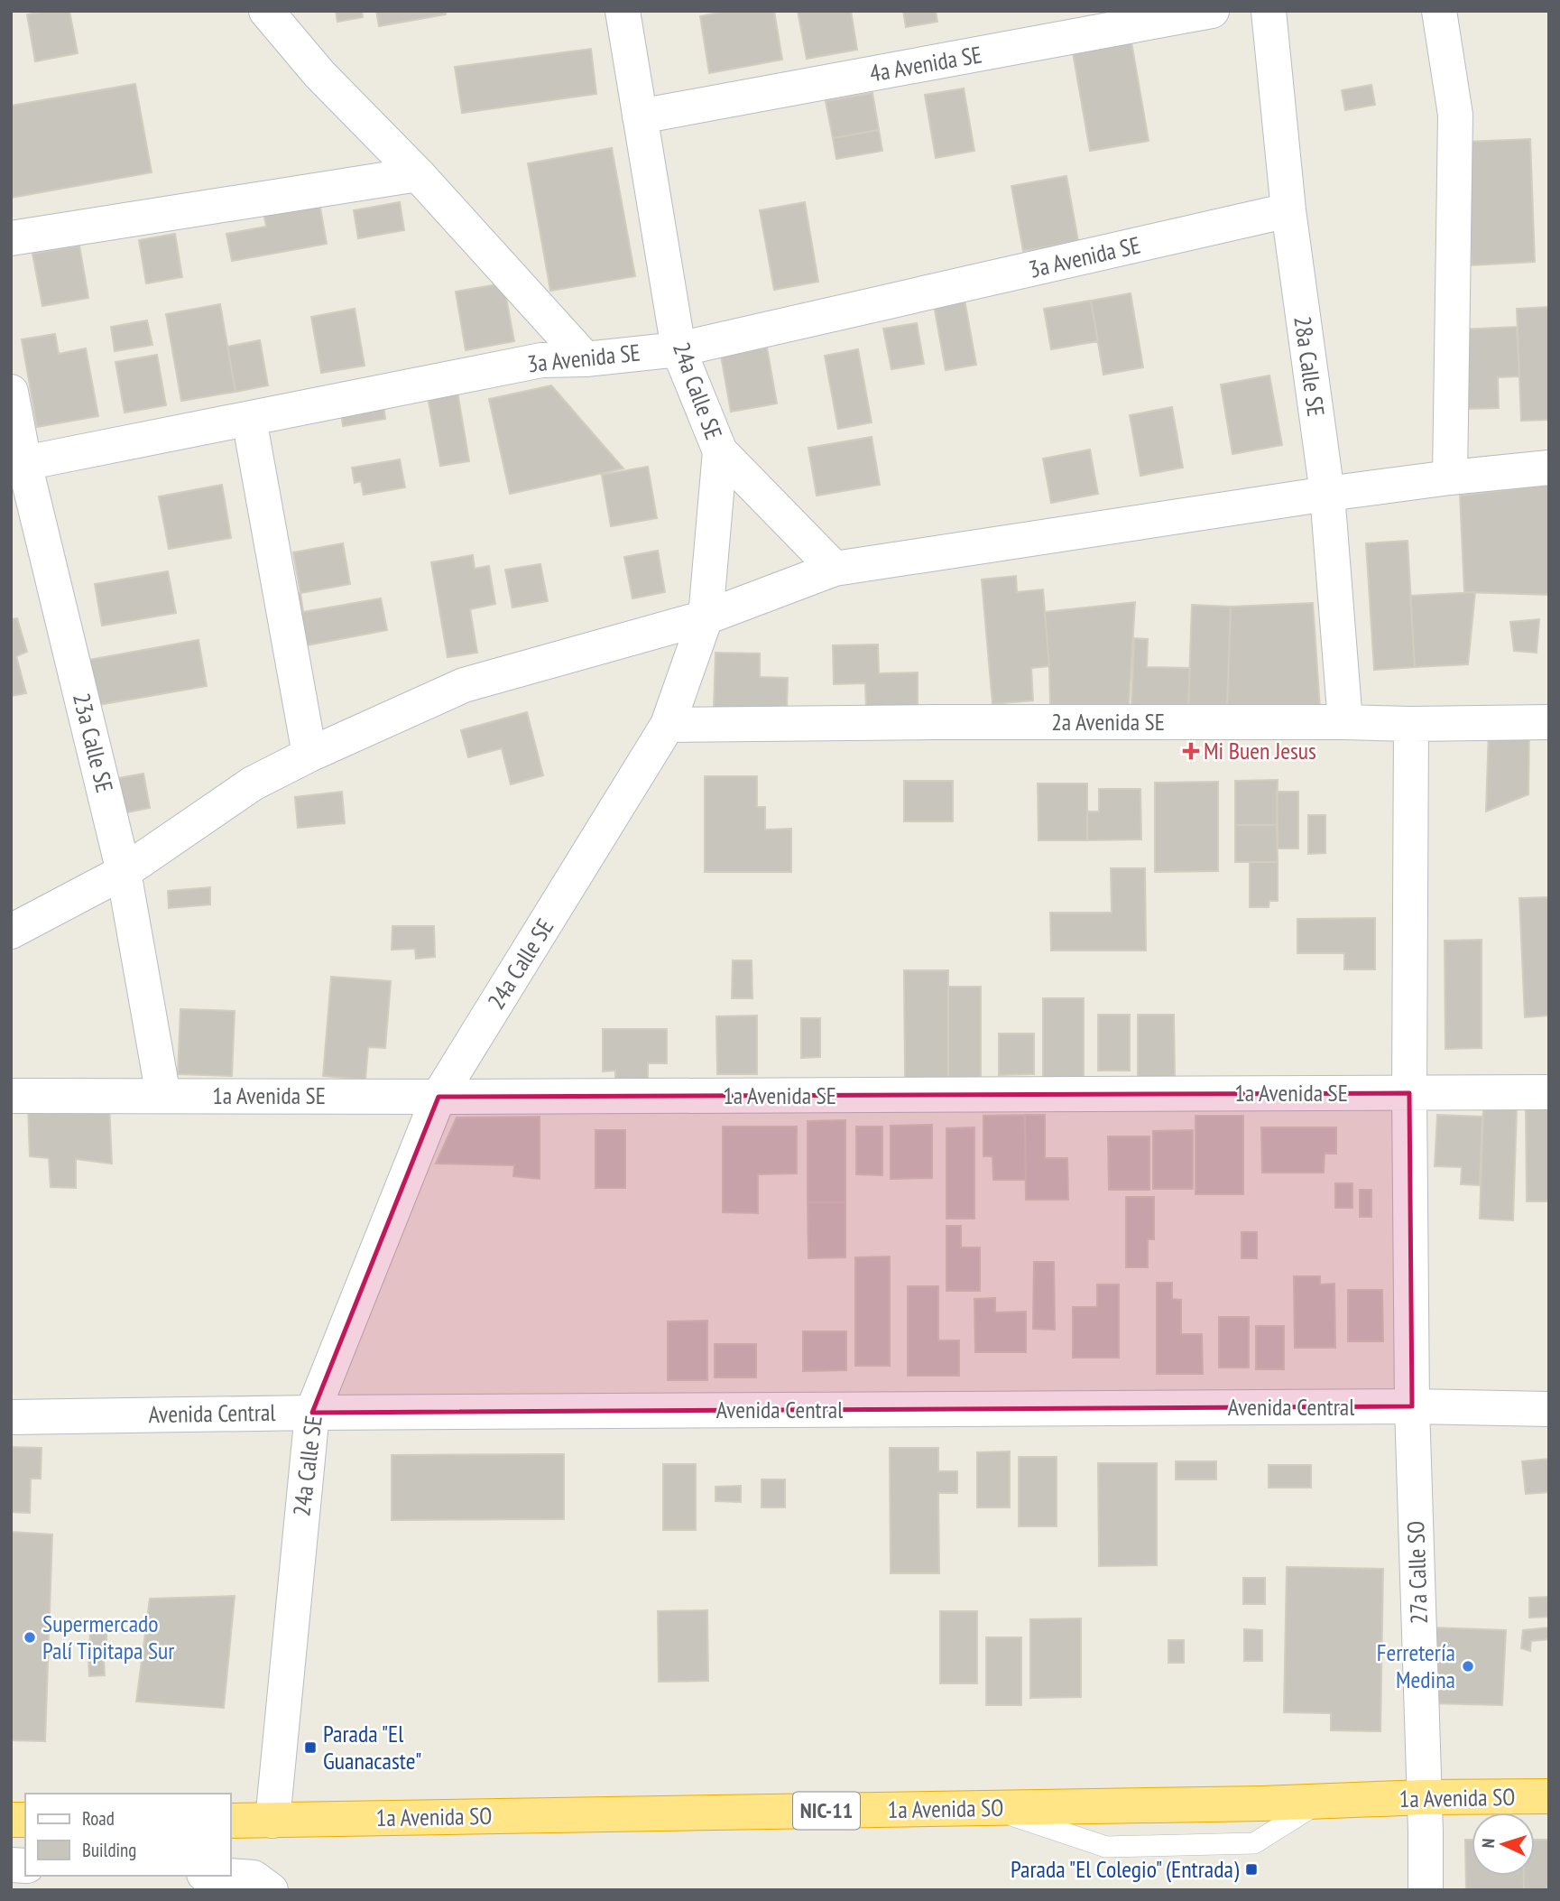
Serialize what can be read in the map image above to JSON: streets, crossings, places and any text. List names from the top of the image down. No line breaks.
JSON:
{"streets":{"highway":["1a Avenida SO","NIC-11"],"street":["4a Avenida SE","3a Avenida SE","28a Calle SE","24a Calle SE","2a Avenida SE","23a Calle SE","1a Avenida SE","Avenida Central","27a Calle SO"]},"crossings":[["4a Avenida SE","24a Calle SE"],["3a Avenida SE","28a Calle SE"],["3a Avenida SE","24a Calle SE"],["3a Avenida SE","23a Calle SE"],["28a Calle SE","2a Avenida SE"],["24a Calle SE","2a Avenida SE"],["24a Calle SE","1a Avenida SE"],["24a Calle SE","Avenida Central"],["24a Calle SE","1a Avenida SO"],["2a Avenida SE","27a Calle SO"],["23a Calle SE","1a Avenida SE"],["1a Avenida SE","27a Calle SO"],["Avenida Central","27a Calle SO"],["27a Calle SO","1a Avenida SO"]],"places":{"health":["Mi Buen Jesus"],"other":["Supermercado Palí Tipitapa Sur","Ferretería Medina"],"transit":["Parada \"El Guanacaste\"","Parada \"El Colegio\" (Entrada)"]},"legend":["Road","Building"],"north":"left"}
